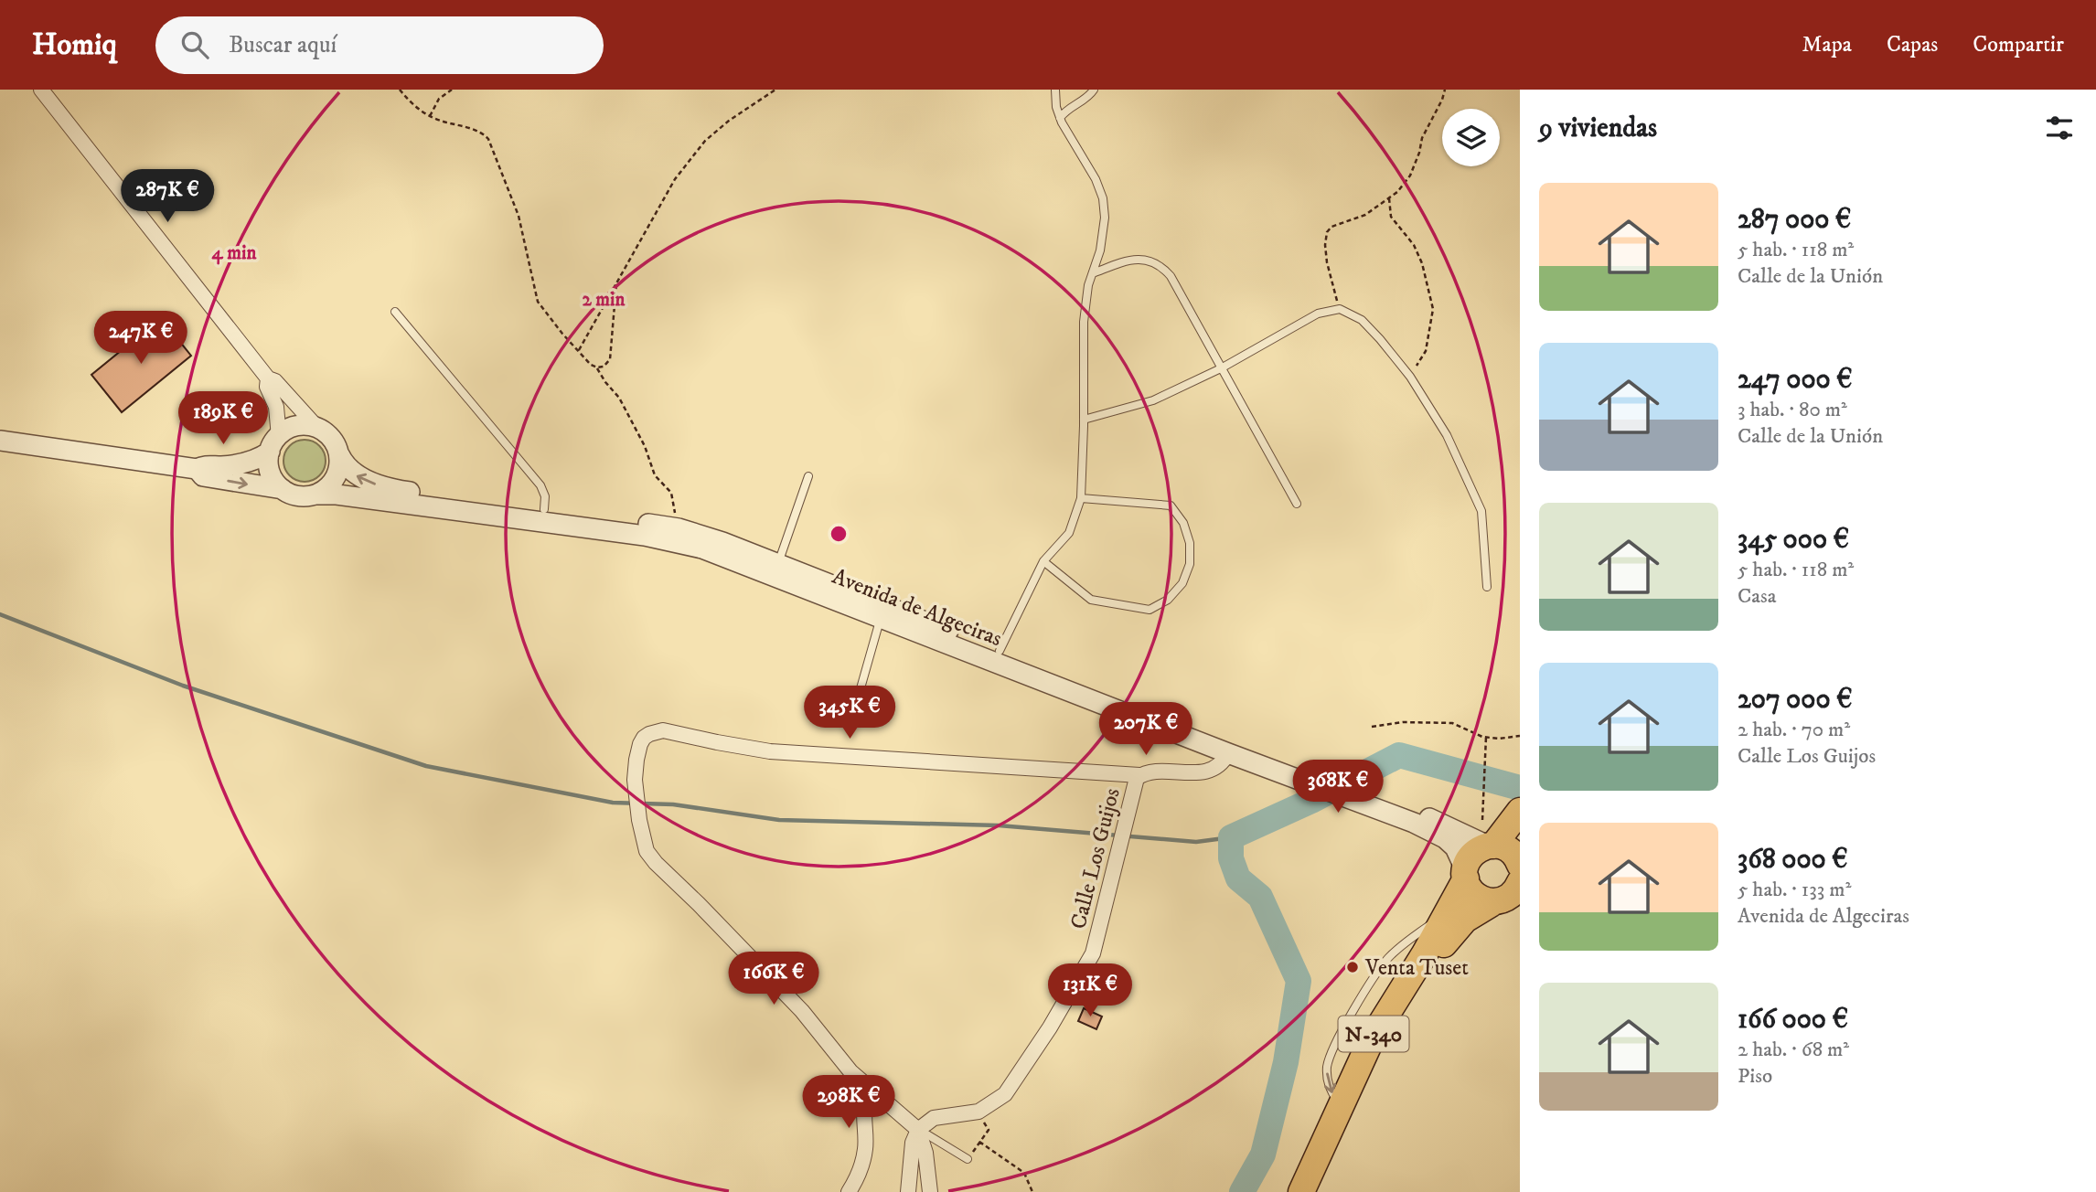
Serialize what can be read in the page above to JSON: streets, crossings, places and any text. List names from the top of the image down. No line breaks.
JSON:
{"streets":{"highway":["N-340"],"street":["Avenida de Algeciras","Calle Los Guijos"]},"crossings":[["Avenida de Algeciras","Calle Los Guijos"],["Avenida de Algeciras","N-340"]],"places":["Venta Tuset"],"page":{"header":"Homiq","search":"Buscar aquí","nav":["Mapa","Capas","Compartir"],"heading":"9 viviendas","list":[{"name":"287 000 €","note":"5 hab. · 118 m² · Calle de la Unión"},{"name":"247 000 €","note":"3 hab. · 80 m² · Calle de la Unión"},{"name":"345 000 €","note":"5 hab. · 118 m² · Casa"},{"name":"207 000 €","note":"2 hab. · 70 m² · Calle Los Guijos"},{"name":"368 000 €","note":"5 hab. · 133 m² · Avenida de Algeciras"},{"name":"166 000 €","note":"2 hab. · 68 m² · Piso"}],"price":["287K €","247K €","189K €","345K €","207K €","368K €","166K €","131K €","298K €"]},"rings":["4 min","2 min"]}
